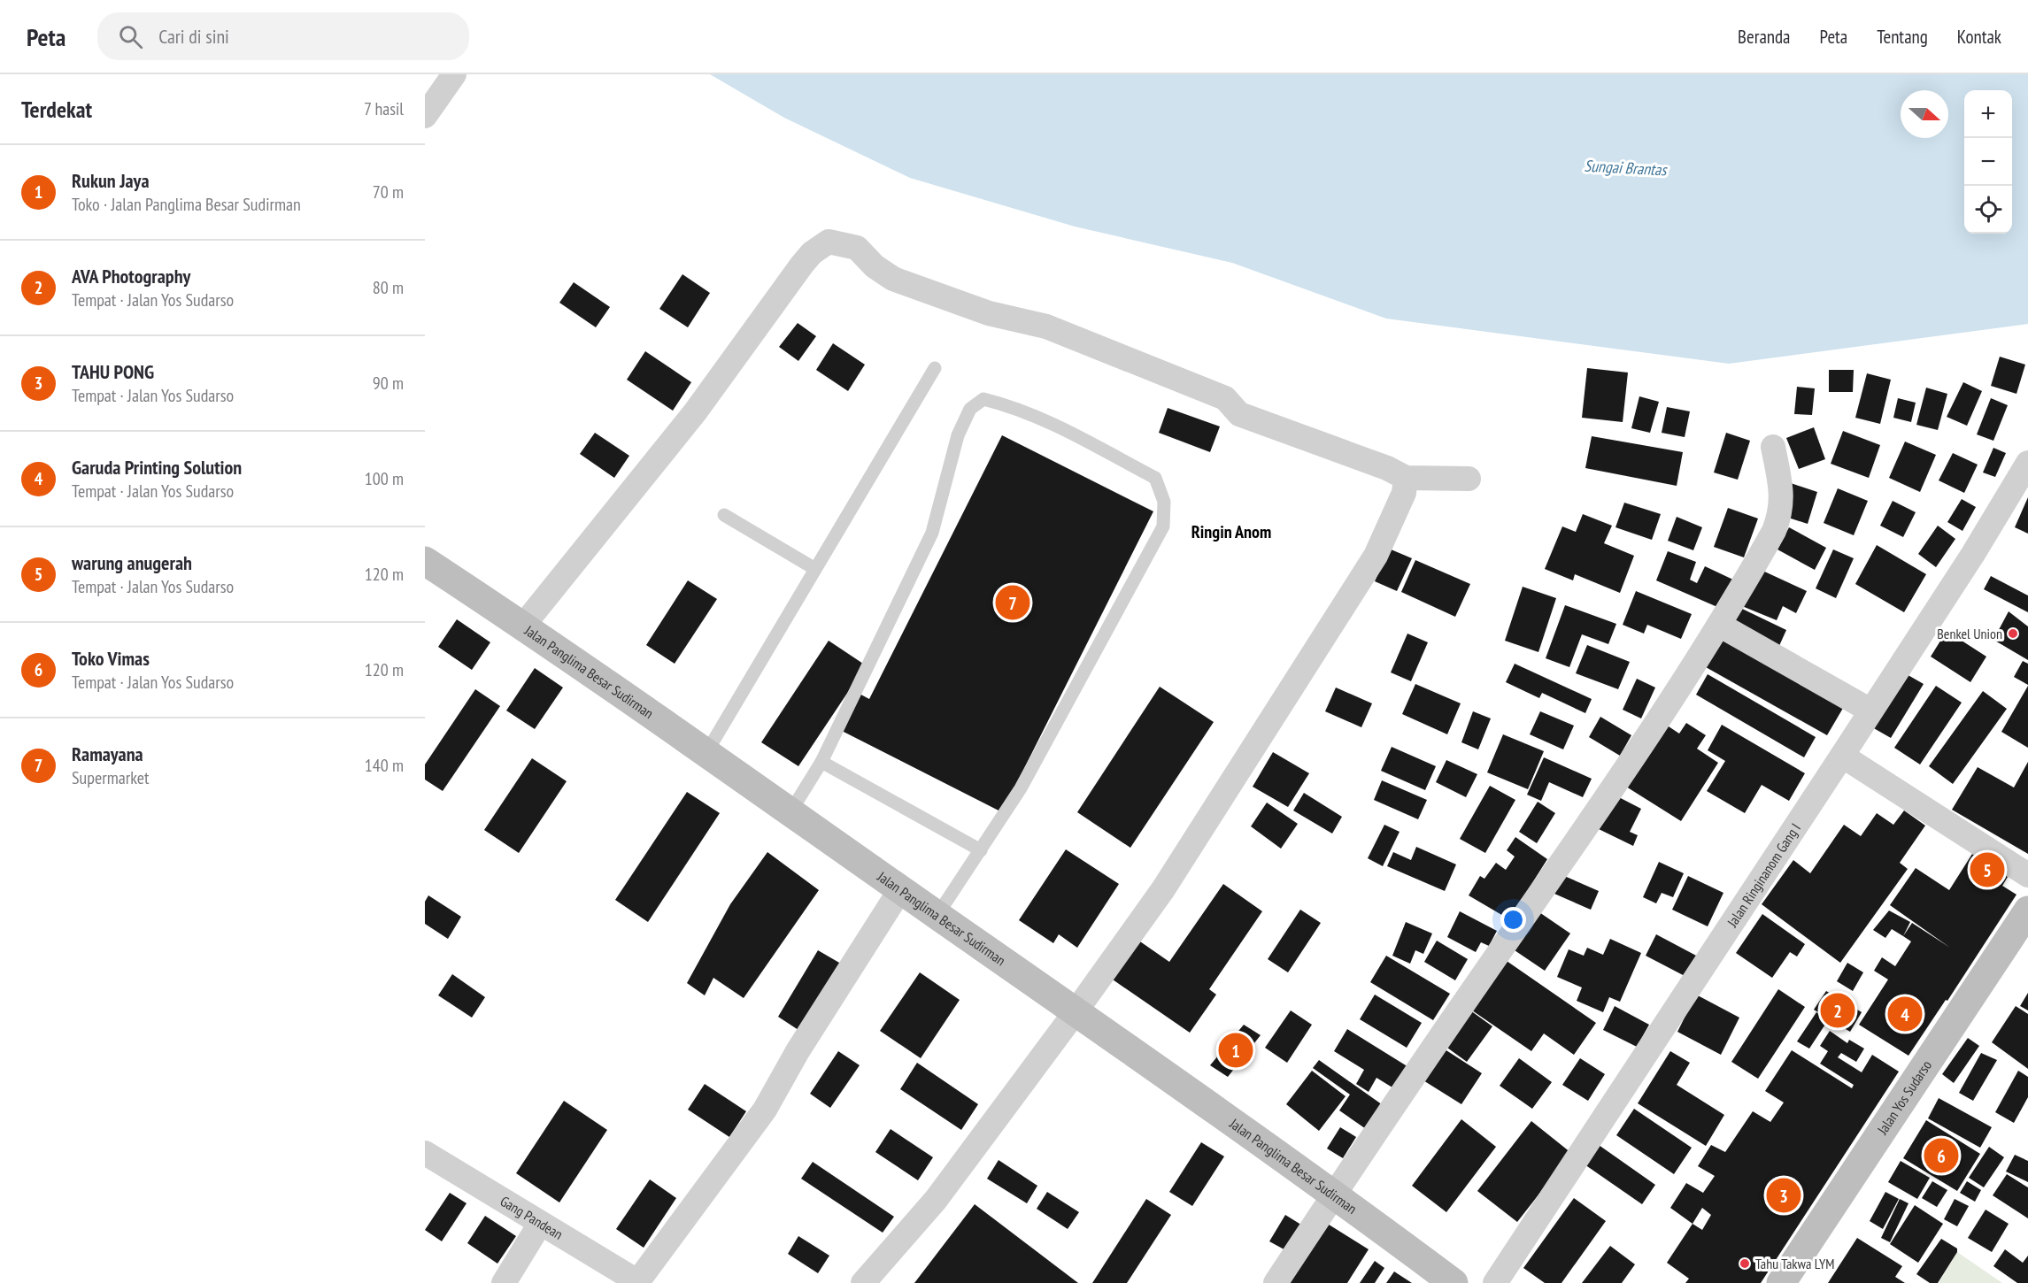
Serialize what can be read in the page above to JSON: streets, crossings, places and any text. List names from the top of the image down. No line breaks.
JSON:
{"streets":{"main road":["Jalan Panglima Besar Sudirman","Jalan Yos Sudarso"],"street":["Jalan Ringinanom Gang I","Gang Pandean"]},"districts":["Ringin Anom"],"water":["Sungai Brantas"],"places":["Benkel Union","Tahu Takwa LYM"],"north":"right","page":{"header":"Peta","search":"Cari di sini","nav":["Beranda","Peta","Tentang","Kontak"],"heading":["Terdekat","7 hasil"],"map_buttons":["+","−"],"list":[{"mark":"1","name":"Rukun Jaya","note":"Toko · Jalan Panglima Besar Sudirman","value":"70 m"},{"mark":"2","name":"AVA Photography","note":"Tempat · Jalan Yos Sudarso","value":"80 m"},{"mark":"3","name":"TAHU PONG","note":"Tempat · Jalan Yos Sudarso","value":"90 m"},{"mark":"4","name":"Garuda Printing Solution","note":"Tempat · Jalan Yos Sudarso","value":"100 m"},{"mark":"5","name":"warung anugerah","note":"Tempat · Jalan Yos Sudarso","value":"120 m"},{"mark":"6","name":"Toko Vimas","note":"Tempat · Jalan Yos Sudarso","value":"120 m"},{"mark":"7","name":"Ramayana","note":"Supermarket","value":"140 m"}],"pins":["7","5","2","4","1","6","3"]}}
